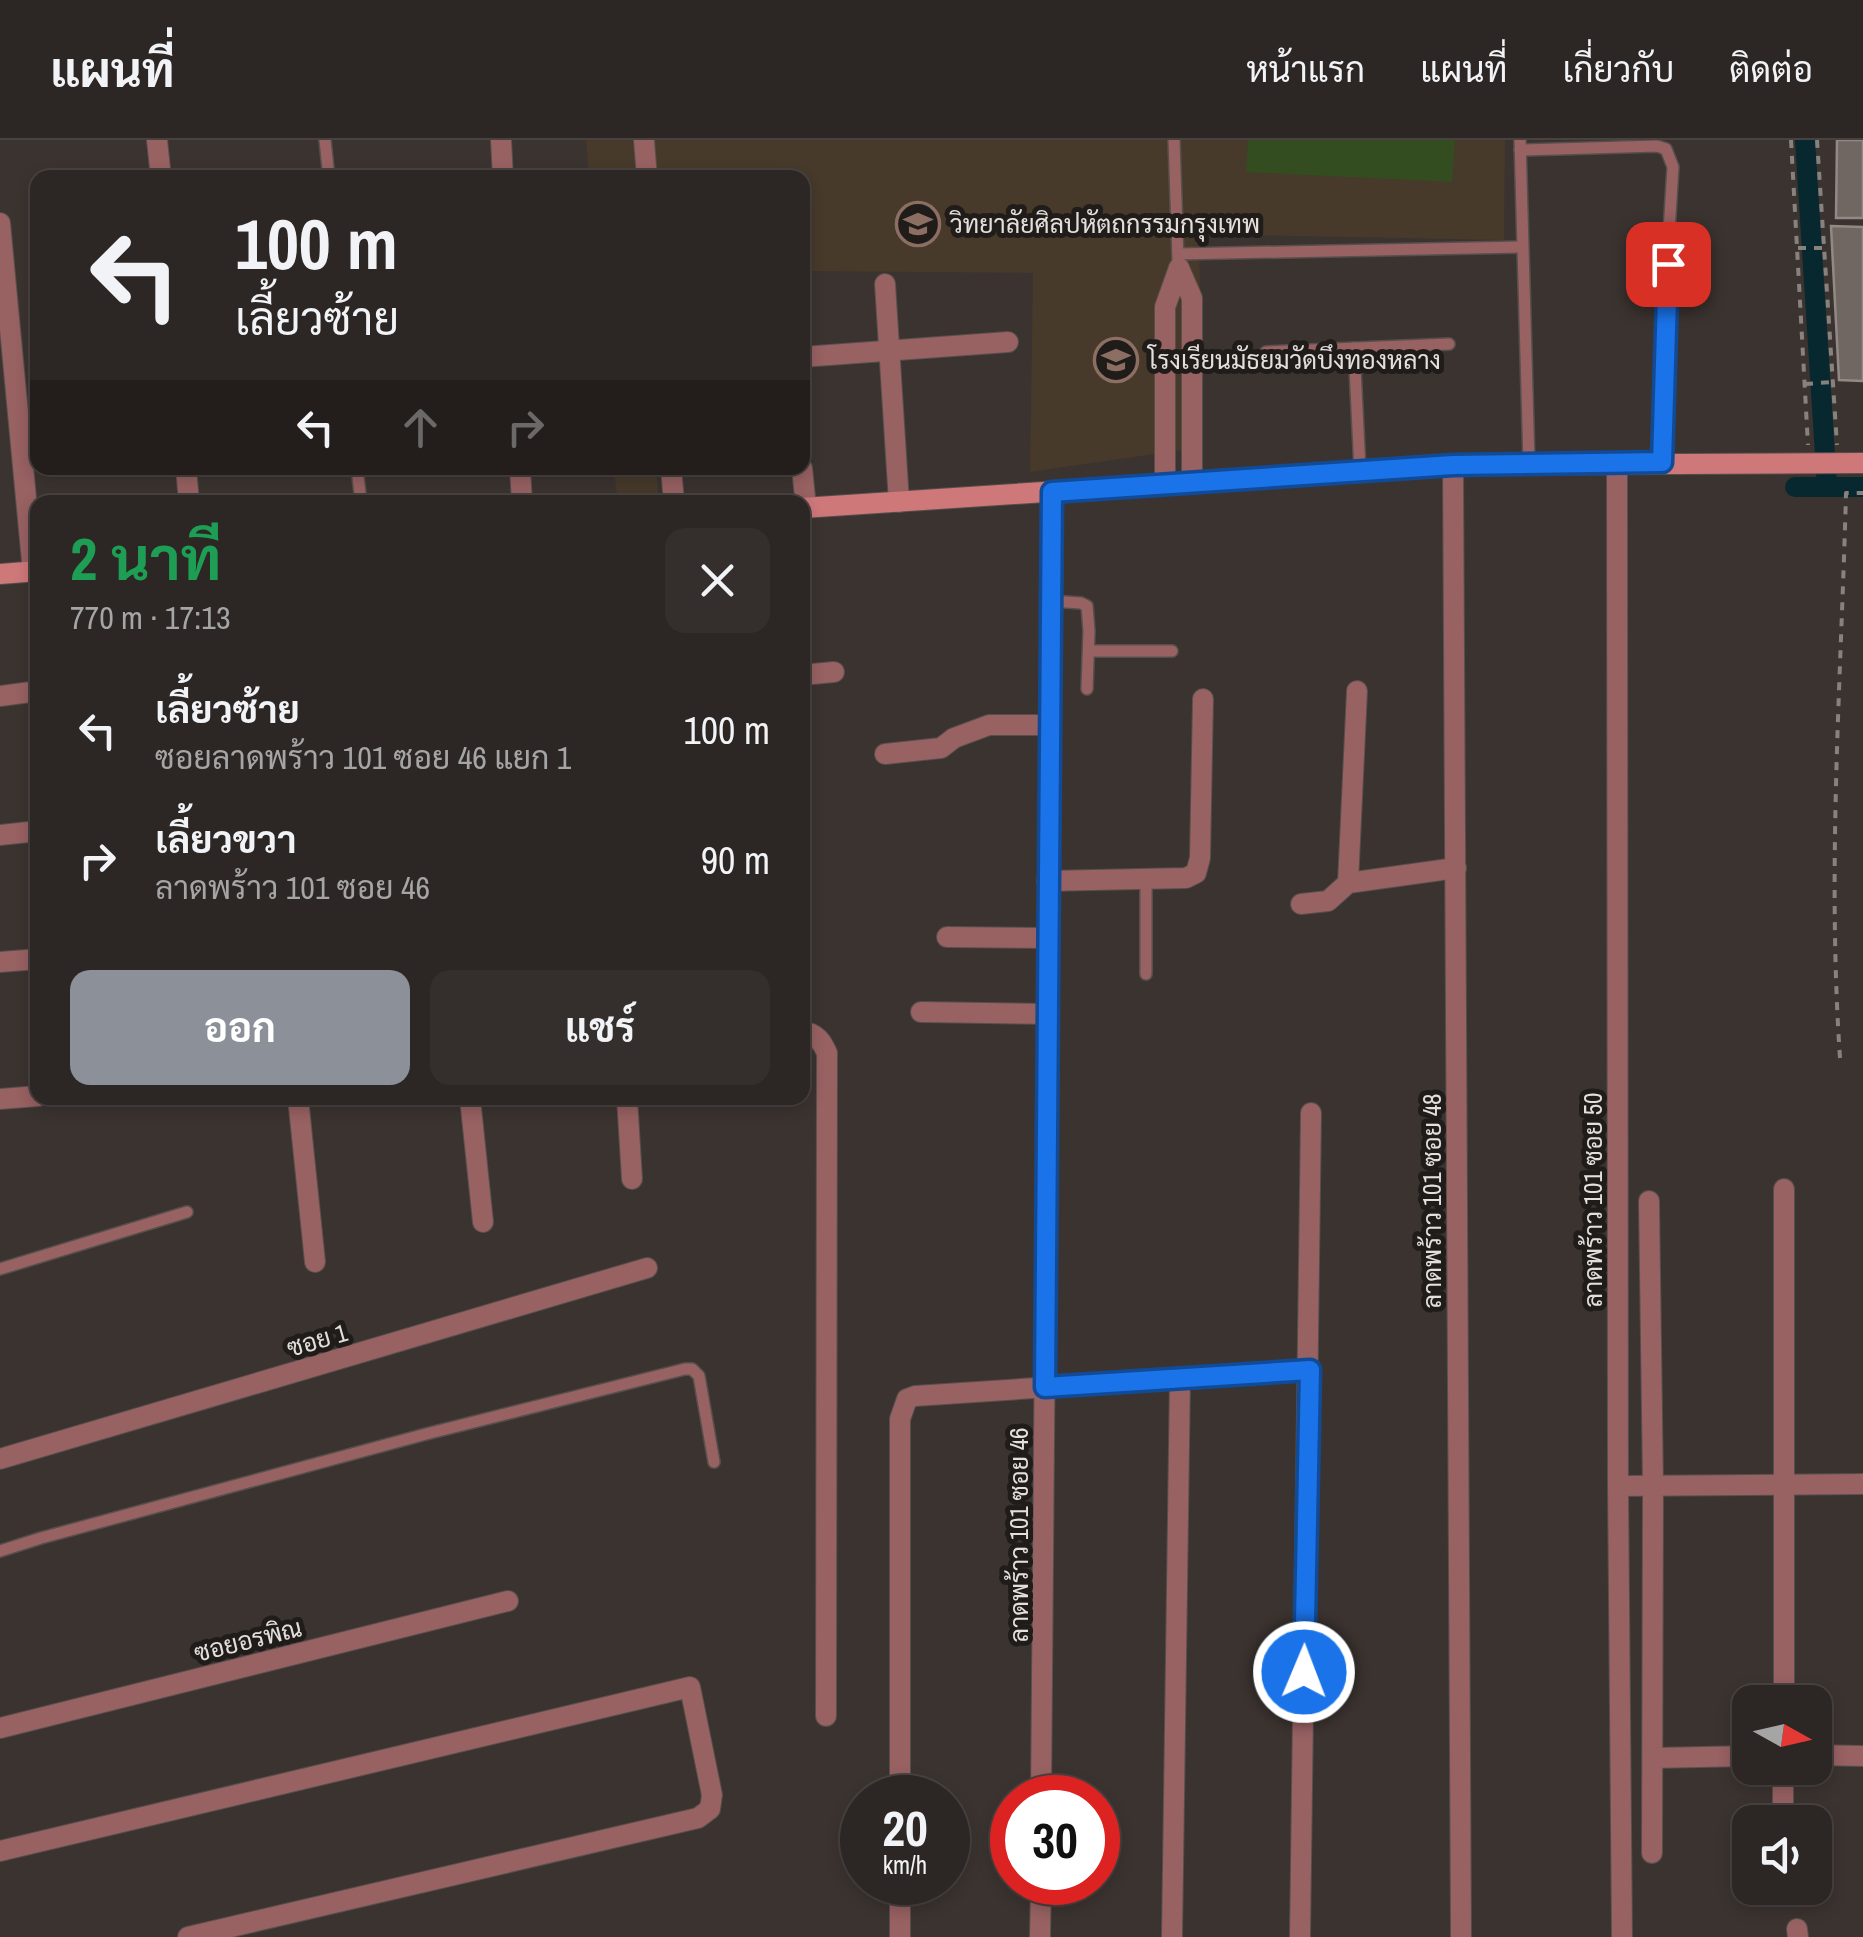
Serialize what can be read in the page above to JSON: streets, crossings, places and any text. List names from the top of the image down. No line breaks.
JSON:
{"streets":{"street":["ลาดพร้าว 101 ซอย 50","ลาดพร้าว 101 ซอย 48","ซอย 1","ลาดพร้าว 101 ซอย 46","ซอยอรพิณ"]},"places":{"school or university":["วิทยาลัยศิลปหัตถกรรมกรุงเทพ","โรงเรียนมัธยมวัดบึงทองหลาง"]},"north":"right","page":{"header":"แผนที่","nav":["หน้าแรก","แผนที่","เกี่ยวกับ","ติดต่อ"],"turn":["100 m","เลี้ยวซ้าย"],"heading":["2 นาที","770 m · 17:13"],"list":[{"name":"เลี้ยวซ้าย","note":"ซอยลาดพร้าว 101 ซอย 46 แยก 1","value":"100 m"},{"name":"เลี้ยวขวา","note":"ลาดพร้าว 101 ซอย 46","value":"90 m"}],"buttons":["ออก","แชร์"],"speed":"20 km/h","limit":"30"}}
